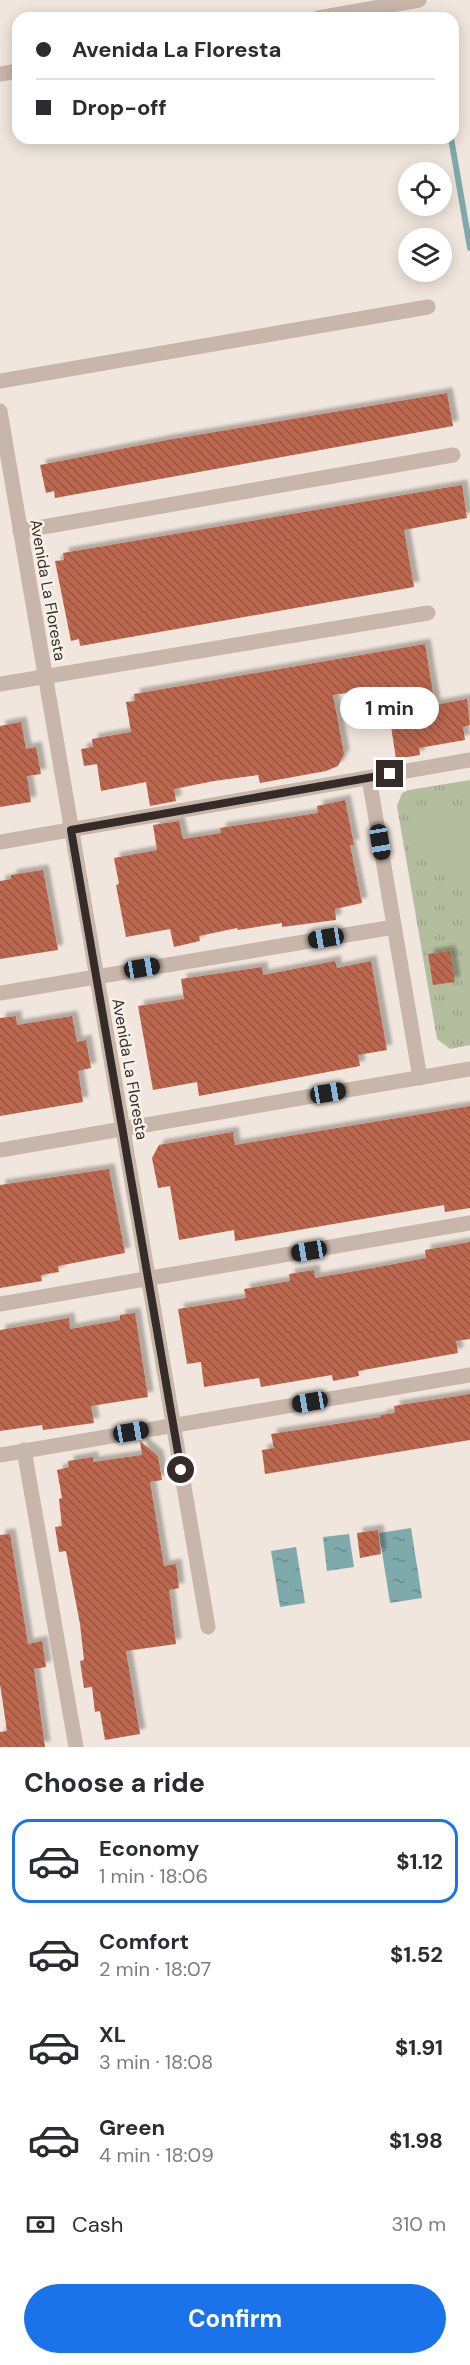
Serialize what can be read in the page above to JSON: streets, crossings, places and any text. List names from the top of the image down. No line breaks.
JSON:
{"streets":{"street":["Avenida La Floresta"]},"page":{"banner":["Avenida La Floresta","Drop-off"],"bubble":"1 min","heading":"Choose a ride","list":[{"name":"Economy","note":"1 min · 18:06","value":"$1.12"},{"name":"Comfort","note":"2 min · 18:07","value":"$1.52"},{"name":"XL","note":"3 min · 18:08","value":"$1.91"},{"name":"Green","note":"4 min · 18:09","value":"$1.98"}],"pay":["Cash","310 m"],"buttons":"Confirm"}}
